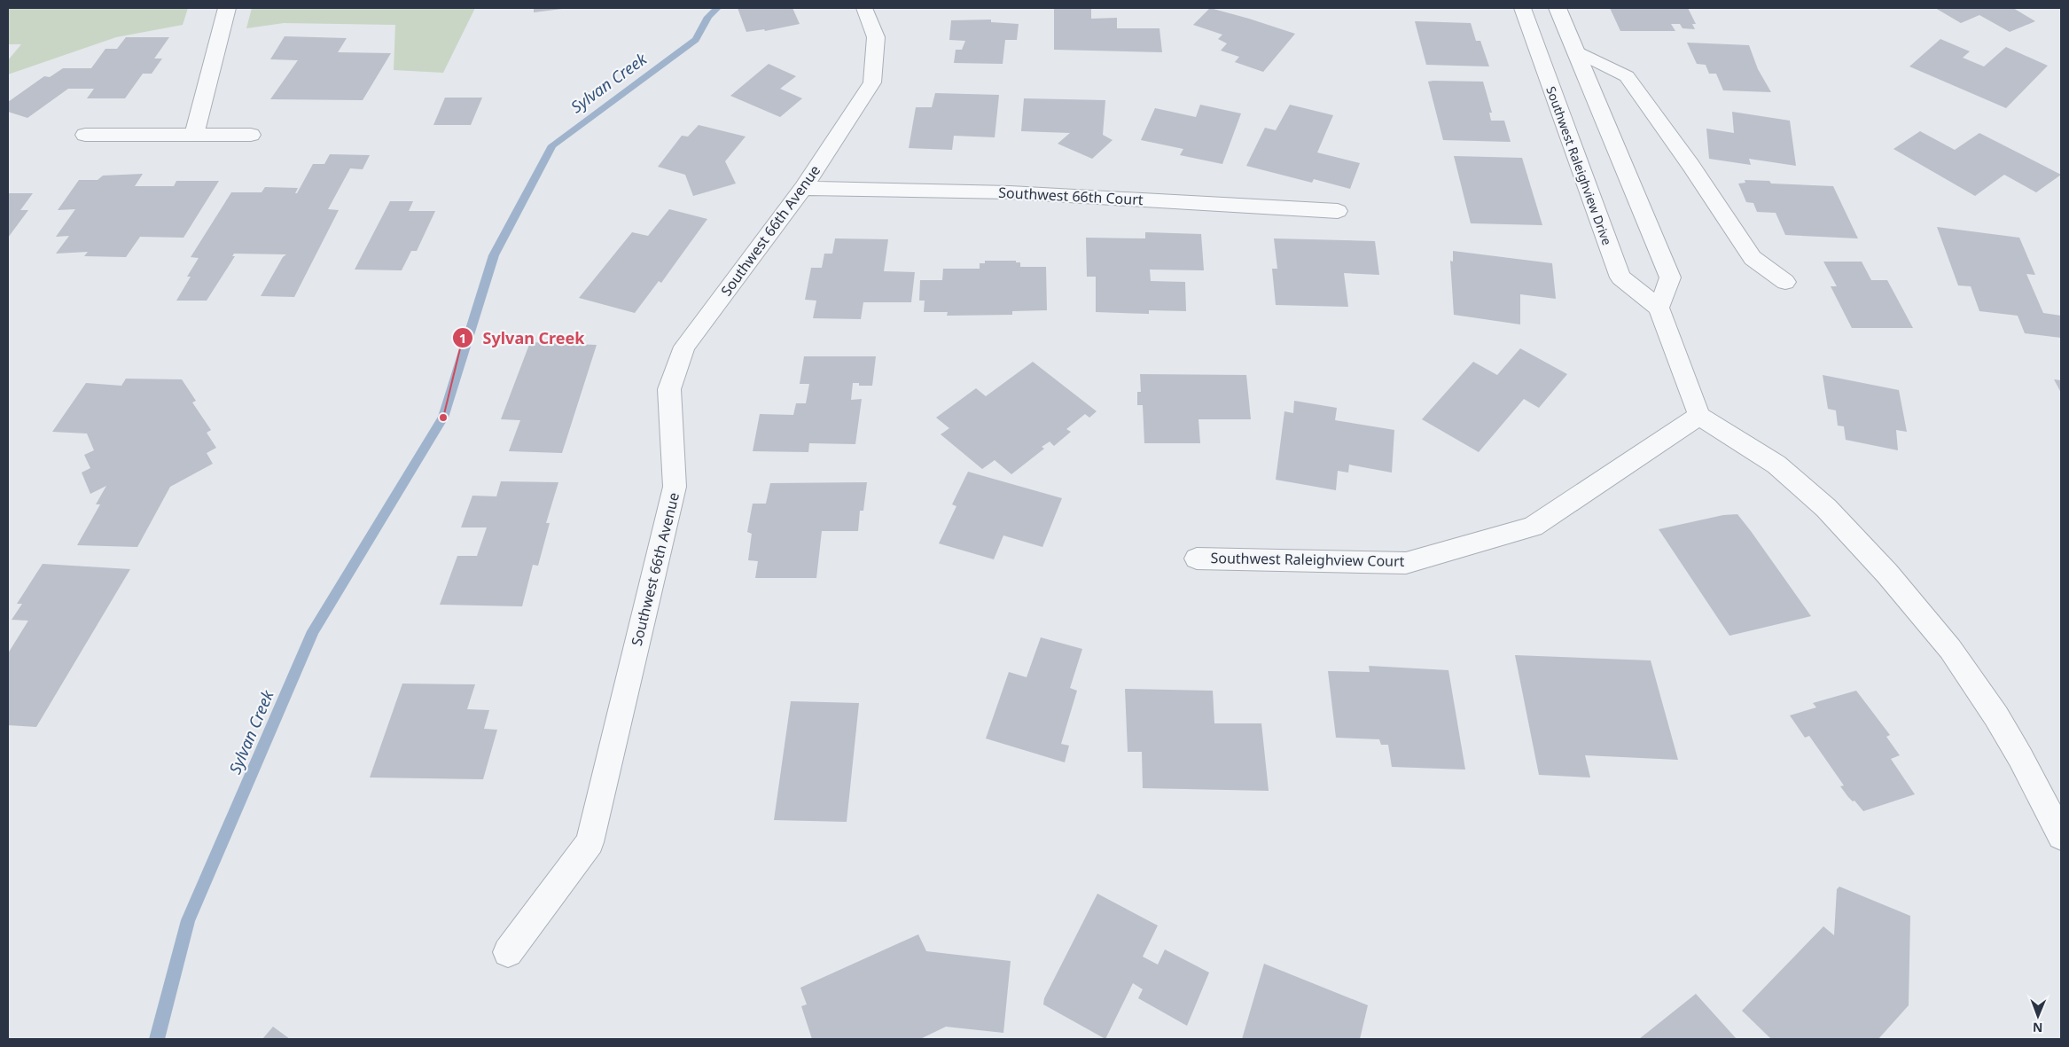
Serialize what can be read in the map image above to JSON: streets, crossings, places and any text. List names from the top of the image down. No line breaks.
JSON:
{"streets":{"street":["Southwest Raleighview Drive","Southwest 66th Court","Southwest 66th Avenue","Southwest Raleighview Court"]},"crossings":[["Southwest 66th Court","Southwest 66th Avenue"]],"water":["Sylvan Creek"],"places":["Sylvan Creek"],"north":"bottom"}
